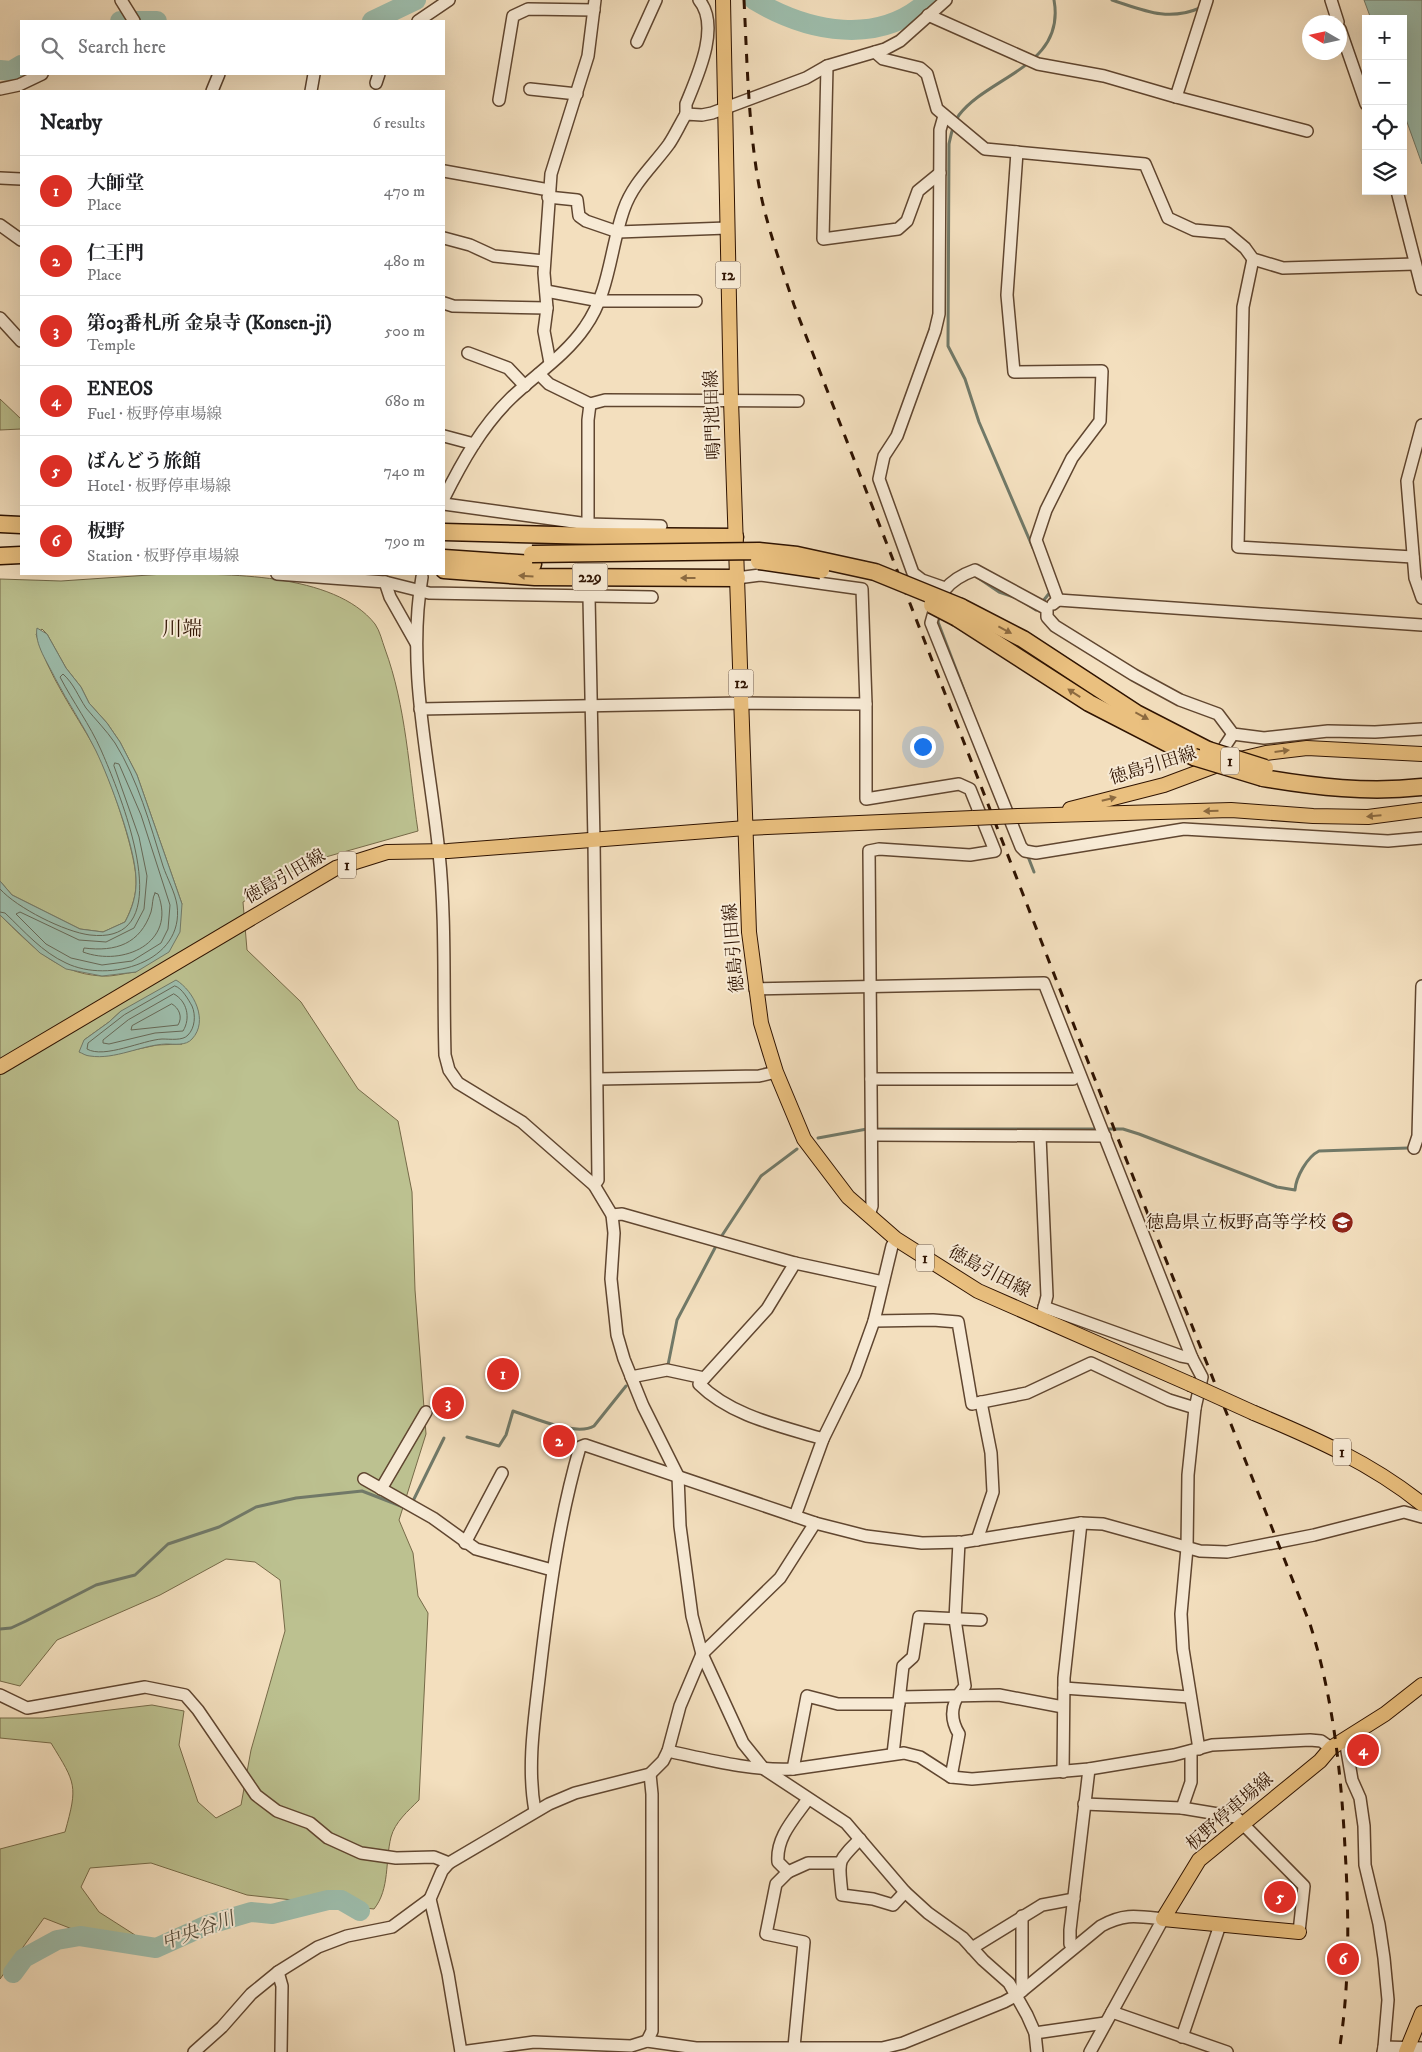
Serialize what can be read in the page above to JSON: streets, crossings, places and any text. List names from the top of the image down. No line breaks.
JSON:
{"streets":{"highway":["229","1"],"main road":["12","鳴門池田線","徳島引田線","板野停車場線"]},"crossings":[["鳴門池田線","229"],["鳴門池田線","徳島引田線"]],"districts":["川端"],"water":["中央谷川"],"places":{"school or university":["徳島県立板野高等学校"]},"north":"left","page":{"map_buttons":["+","−"],"search":"Search here","heading":["Nearby","6 results"],"list":[{"mark":"1","name":"大師堂","note":"Place","value":"470 m"},{"mark":"2","name":"仁王門","note":"Place","value":"480 m"},{"mark":"3","name":"第03番札所 金泉寺 (Konsen-ji)","note":"Temple","value":"500 m"},{"mark":"4","name":"ENEOS","note":"Fuel · 板野停車場線","value":"680 m"},{"mark":"5","name":"ばんどう旅館","note":"Hotel · 板野停車場線","value":"740 m"},{"mark":"6","name":"板野","note":"Station · 板野停車場線","value":"790 m"}],"pins":["1","3","2","4","5","6"]}}
